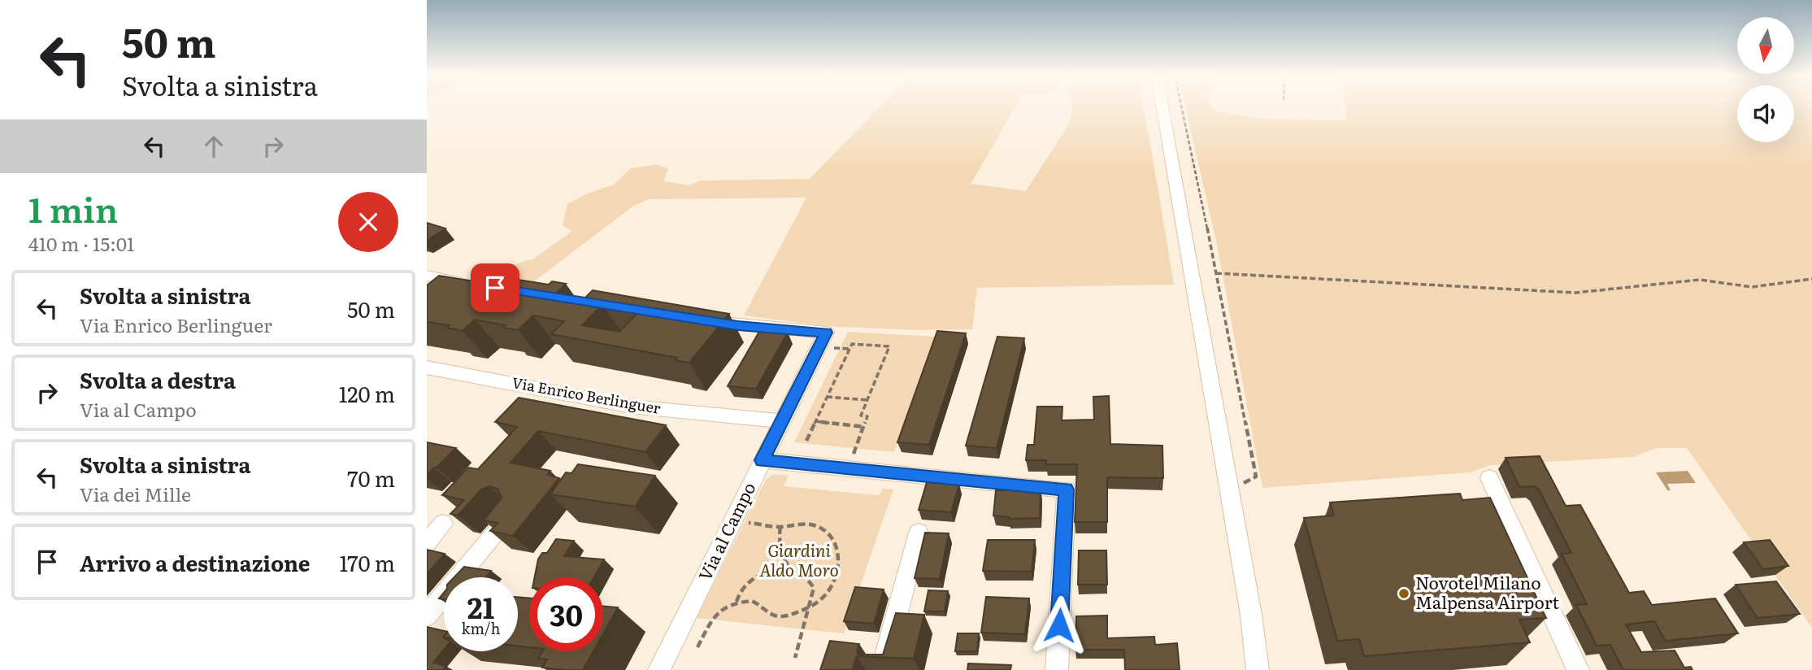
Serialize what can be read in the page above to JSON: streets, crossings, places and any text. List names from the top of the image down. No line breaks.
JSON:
{"streets":{"street":["Via Enrico Berlinguer","Via al Campo"]},"crossings":[["Via Enrico Berlinguer","Via al Campo"]],"parks":["Giardini Aldo Moro"],"places":["Novotel Milano Malpensa Airport"],"north":"bottom","page":{"turn":["50 m","Svolta a sinistra"],"heading":["1 min","410 m · 15:01"],"list":[{"name":"Svolta a sinistra","note":"Via Enrico Berlinguer","value":"50 m"},{"name":"Svolta a destra","note":"Via al Campo","value":"120 m"},{"name":"Svolta a sinistra","note":"Via dei Mille","value":"70 m"},{"name":"Arrivo a destinazione","value":"170 m"}],"speed":"21 km/h","limit":"30"}}
